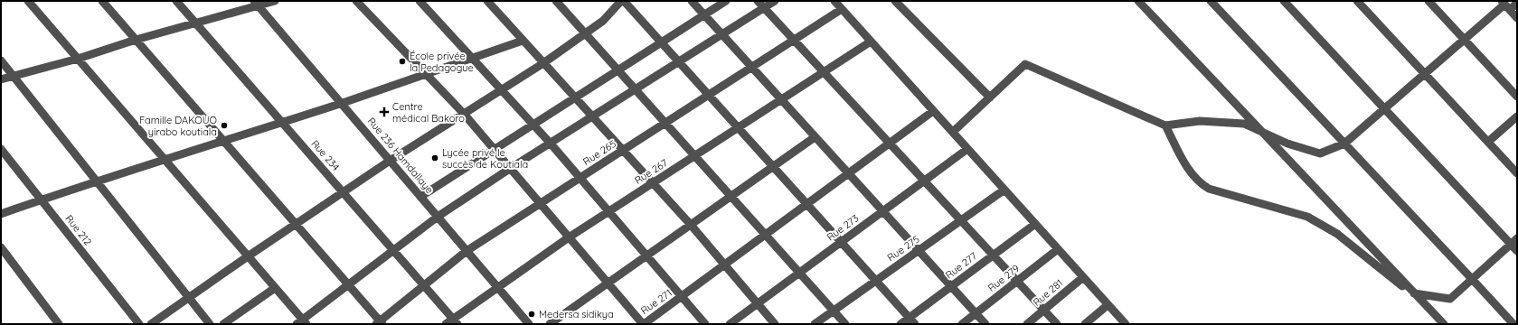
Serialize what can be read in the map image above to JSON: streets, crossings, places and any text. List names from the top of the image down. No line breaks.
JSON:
{"streets":{"street":["Rue 265","Rue 234","Rue 236 Hamdallaye","Rue 267","Rue 273","Rue 212","Rue 275","Rue 277","Rue 279","Rue 281","Rue 271"]},"crossings":[["Rue 265","Rue 234"],["Rue 265","Rue 236 Hamdallaye"],["Rue 234","Rue 267"],["Rue 236 Hamdallaye","Rue 267"]],"places":{"other":["École privée la Pedagogue","Famille DAKOUO yirabo koutiala","Lycée privé le succès de Koutiala","Medersa sidikya"],"health":["Centre médical Bakoro"]}}
